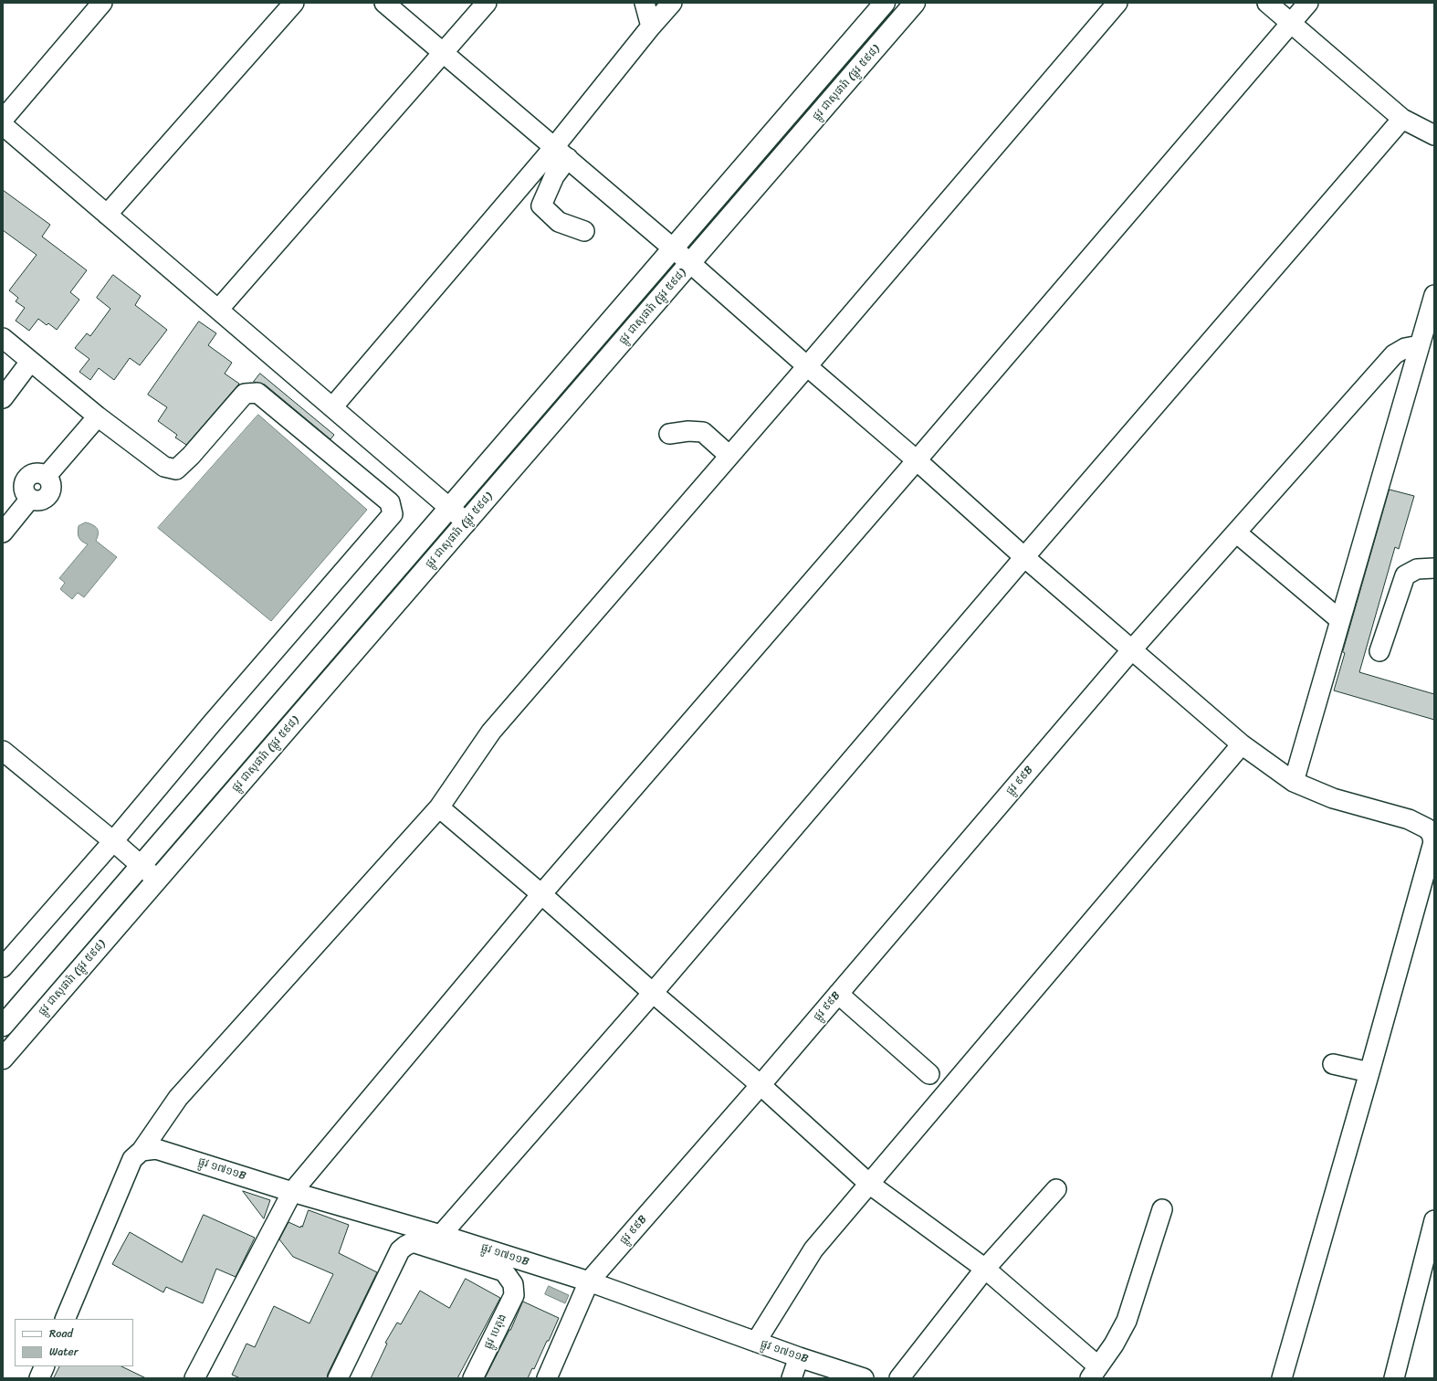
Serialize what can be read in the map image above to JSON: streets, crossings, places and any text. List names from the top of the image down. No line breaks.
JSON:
{"streets":{"main road":["ផ្លូវ ជាសុផារ៉ា (ផ្លូវ ៥៩៨)"],"street":["ផ្លូវ ៩៩B","ផ្លូវ ១៧១១B","ផ្លូវ បេតុង"]},"crossings":[["ផ្លូវ ៩៩B","ផ្លូវ ១៧១១B"]],"legend":["Road","Water"]}
